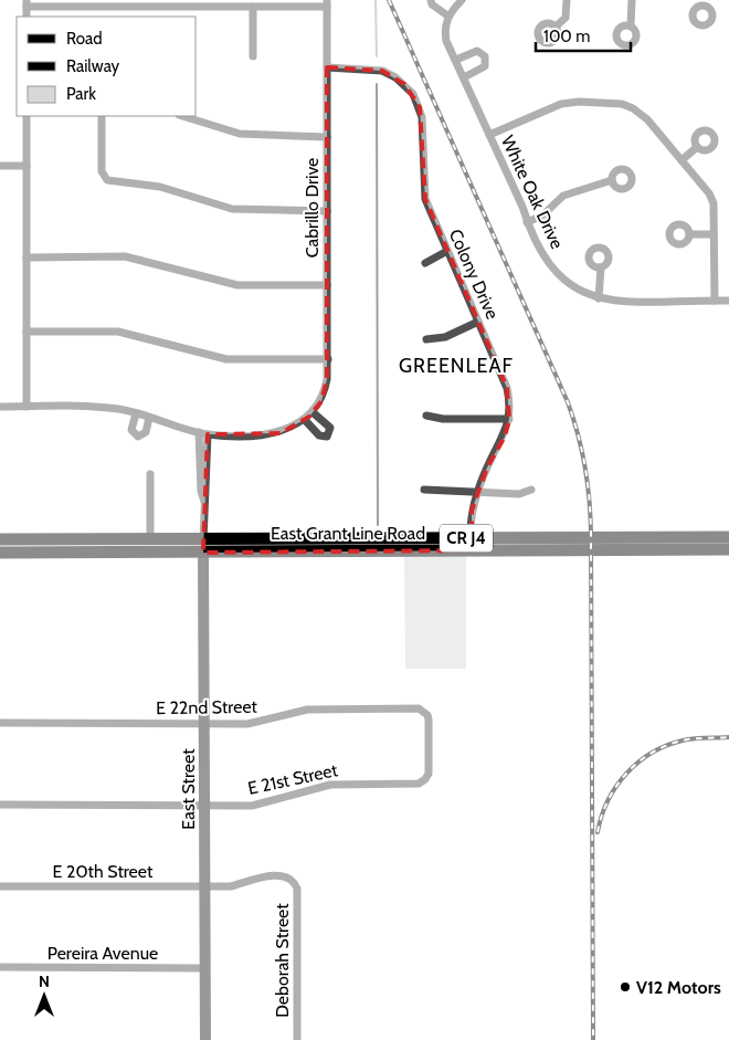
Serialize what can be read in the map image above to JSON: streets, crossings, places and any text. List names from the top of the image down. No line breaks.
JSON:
{"streets":{"main road":["East Grant Line Road","CR J4"],"street":["White Oak Drive","Cabrillo Drive","Colony Drive","E 22nd Street","E 21st Street","East Street","E 20th Street","Pereira Avenue","Deborah Street"]},"crossings":[["Cabrillo Drive","Colony Drive"],["Cabrillo Drive","East Street"],["Colony Drive","East Grant Line Road"],["East Grant Line Road","East Street"],["E 22nd Street","E 21st Street"],["E 22nd Street","East Street"],["E 21st Street","East Street"],["East Street","E 20th Street"],["East Street","Pereira Avenue"],["E 20th Street","Deborah Street"]],"districts":["GREENLEAF"],"places":["V12 Motors"],"legend":["Road","Railway","Park"],"scale_bar":"100 m","north":"top"}
